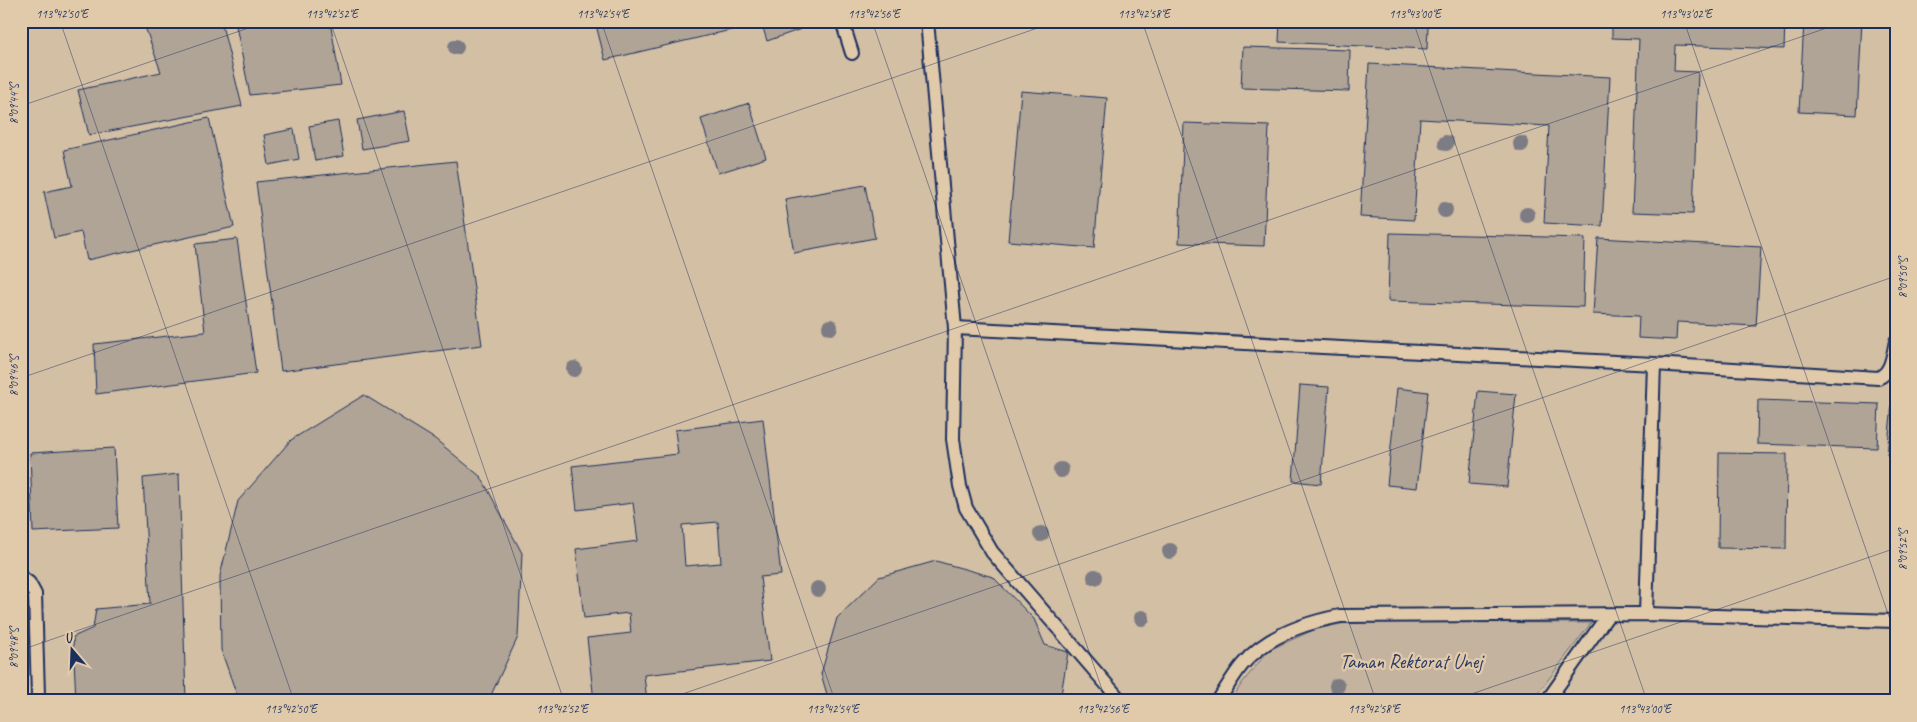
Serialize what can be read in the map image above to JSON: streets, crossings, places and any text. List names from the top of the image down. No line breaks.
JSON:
{"parks":["Taman Rektorat Unej"],"north":"top","coordinates":["113°42'50\"E","113°42'52\"E","113°42'54\"E","113°42'56\"E","113°42'58\"E","113°43'00\"E","113°43'02\"E","8°09'44\"S","8°09'50\"S","8°09'46\"S","8°09'52\"S","8°09'48\"S"]}
